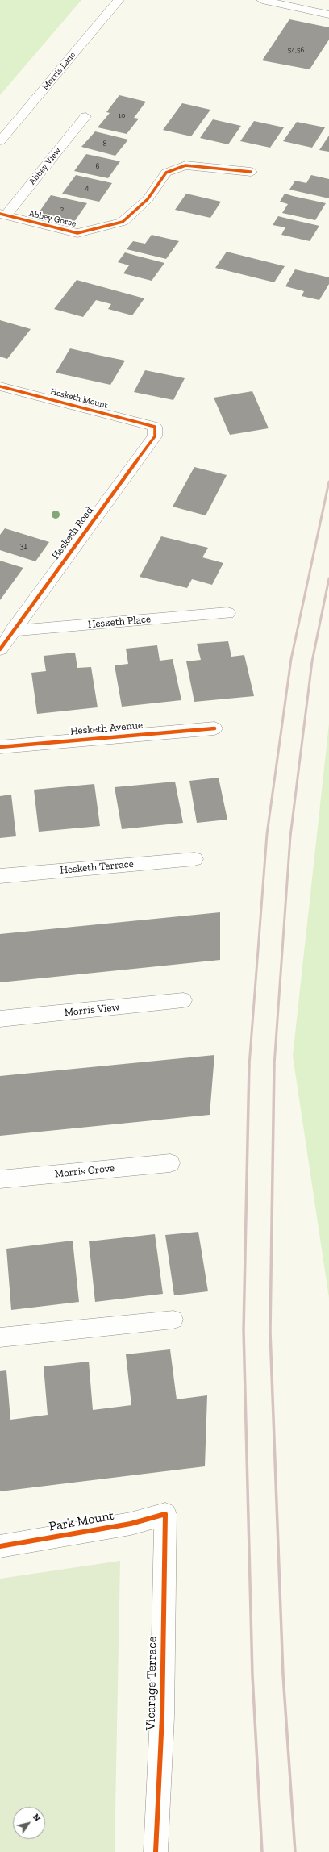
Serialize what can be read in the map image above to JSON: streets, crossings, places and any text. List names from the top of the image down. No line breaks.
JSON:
{"streets":{"street":["Morris Lane","Abbey View","Abbey Gorse","Hesketh Mount","Hesketh Road","Hesketh Place","Hesketh Avenue","Hesketh Terrace","Morris View","Morris Grove","Park Mount","Vicarage Terrace"]},"crossings":[["Abbey View","Abbey Gorse"],["Hesketh Mount","Hesketh Road"],["Hesketh Road","Hesketh Place"],["Park Mount","Vicarage Terrace"]],"house_numbers":["54,56","10","8","6","4","2","31"],"north":"top right"}
